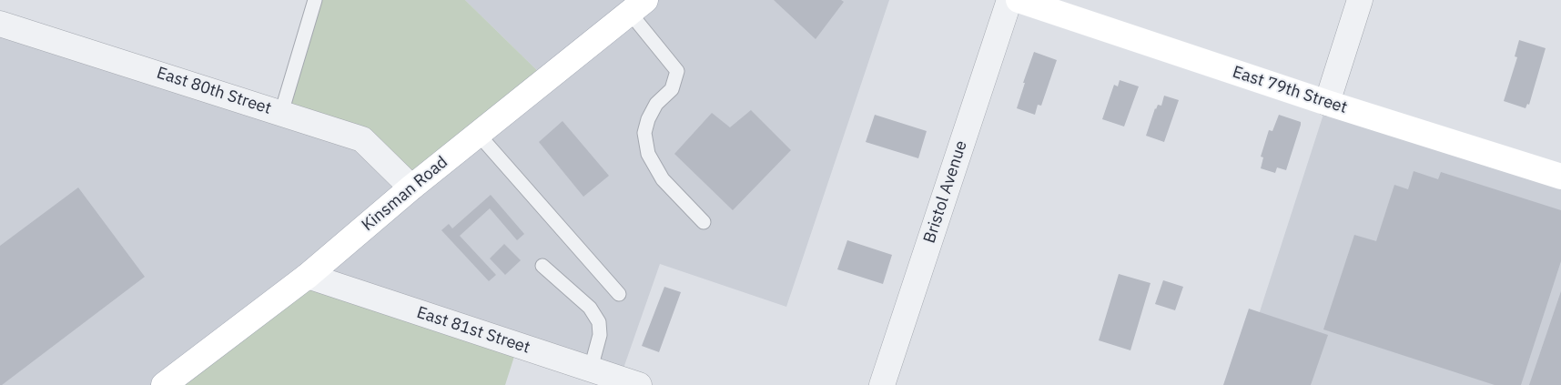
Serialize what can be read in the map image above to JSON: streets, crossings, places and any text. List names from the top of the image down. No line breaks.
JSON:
{"streets":{"main road":["East 79th Street","Kinsman Road"],"street":["East 80th Street","Bristol Avenue","East 81st Street"]},"crossings":[["East 80th Street","Kinsman Road"],["Kinsman Road","East 81st Street"]]}
